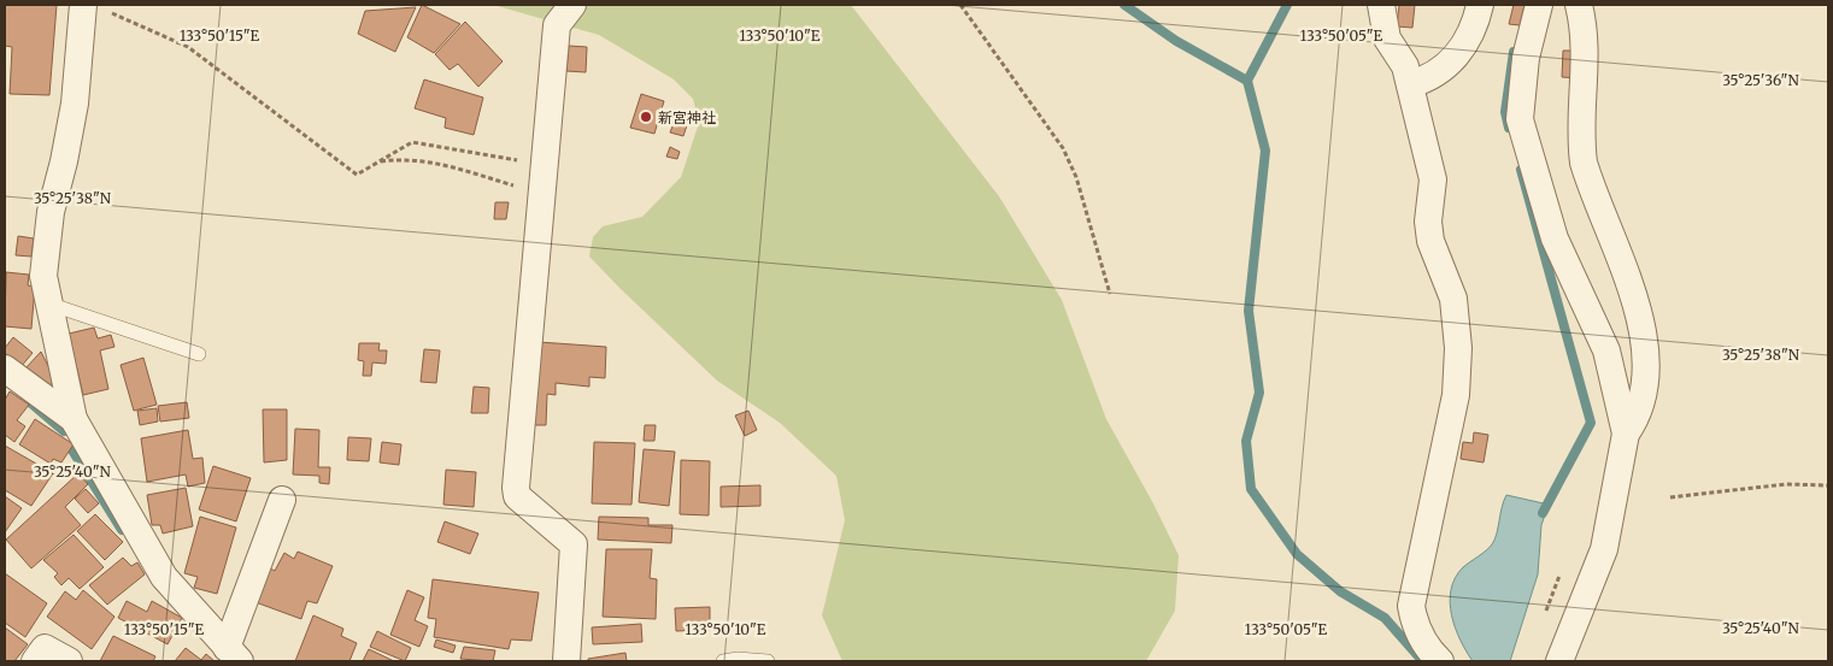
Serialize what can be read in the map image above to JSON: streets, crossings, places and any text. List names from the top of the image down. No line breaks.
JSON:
{"places":["新宮神社"],"coordinates":["133°50'15\"E","133°50'10\"E","133°50'05\"E","35°25'36\"N","35°25'38\"N","35°25'40\"N"]}
